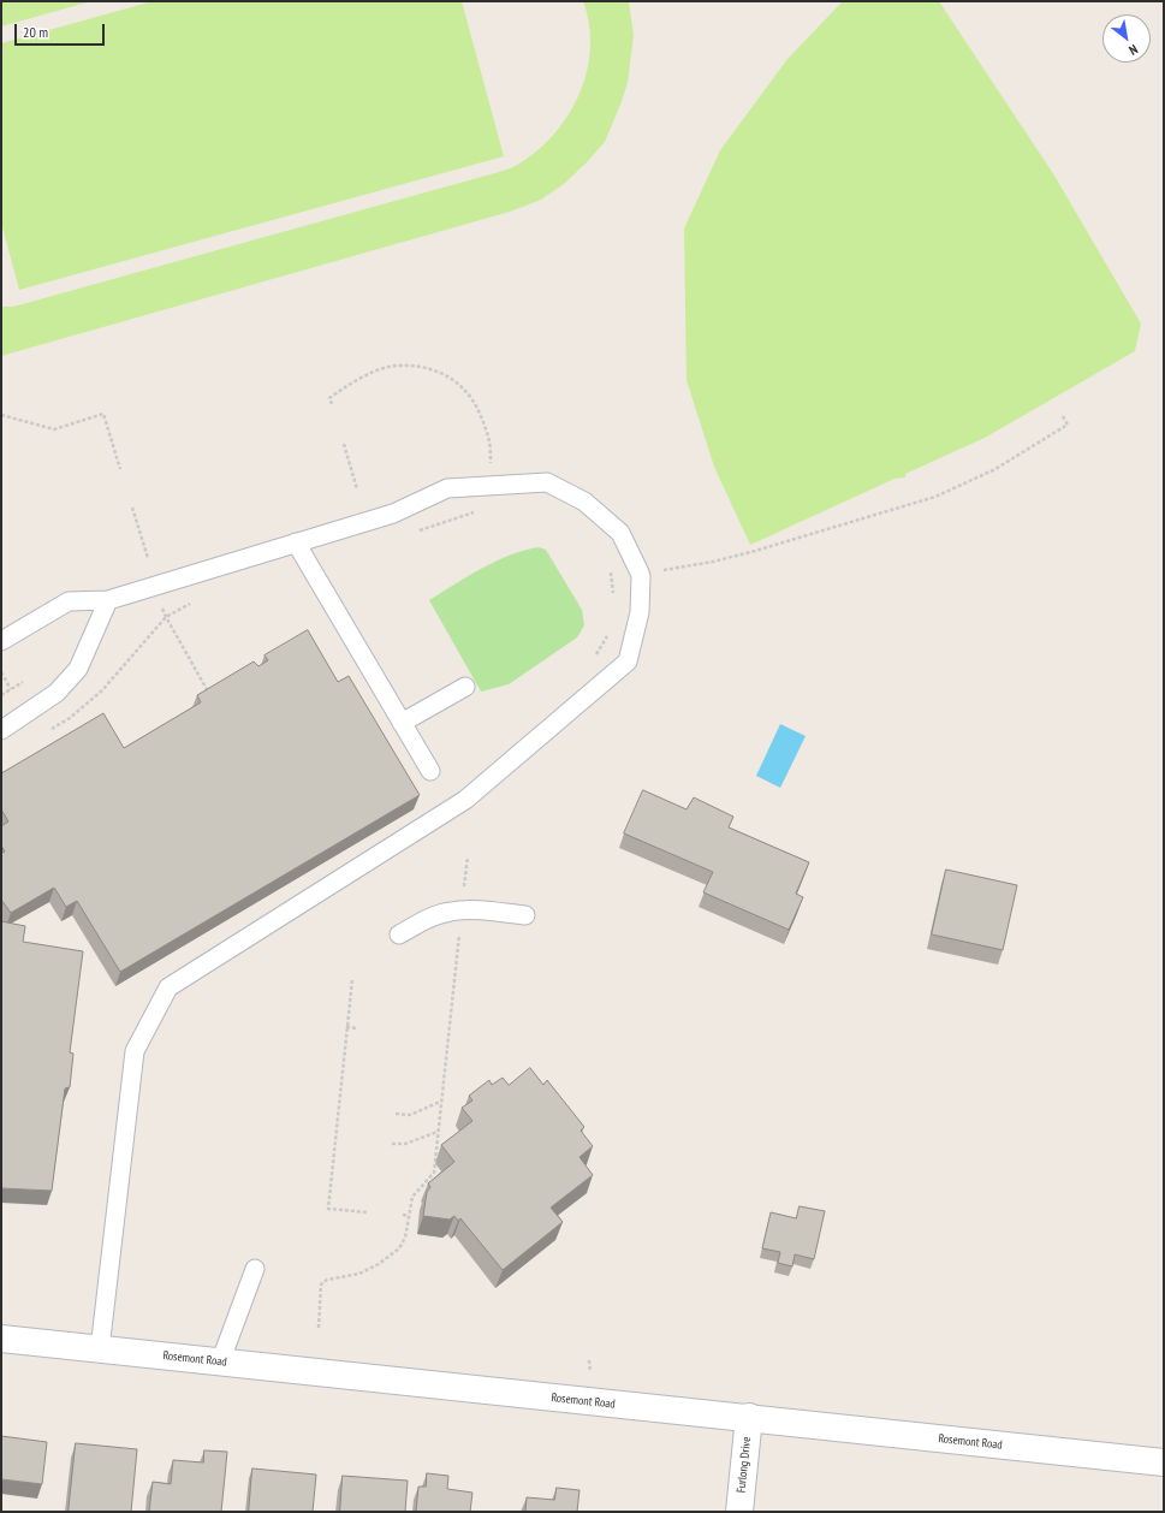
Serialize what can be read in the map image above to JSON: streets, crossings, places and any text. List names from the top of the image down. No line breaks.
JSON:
{"streets":{"main road":["Rosemont Road","Furlong Drive"]},"crossings":[["Rosemont Road","Furlong Drive"]],"scale_bar":"20 m","north":"bottom right"}
